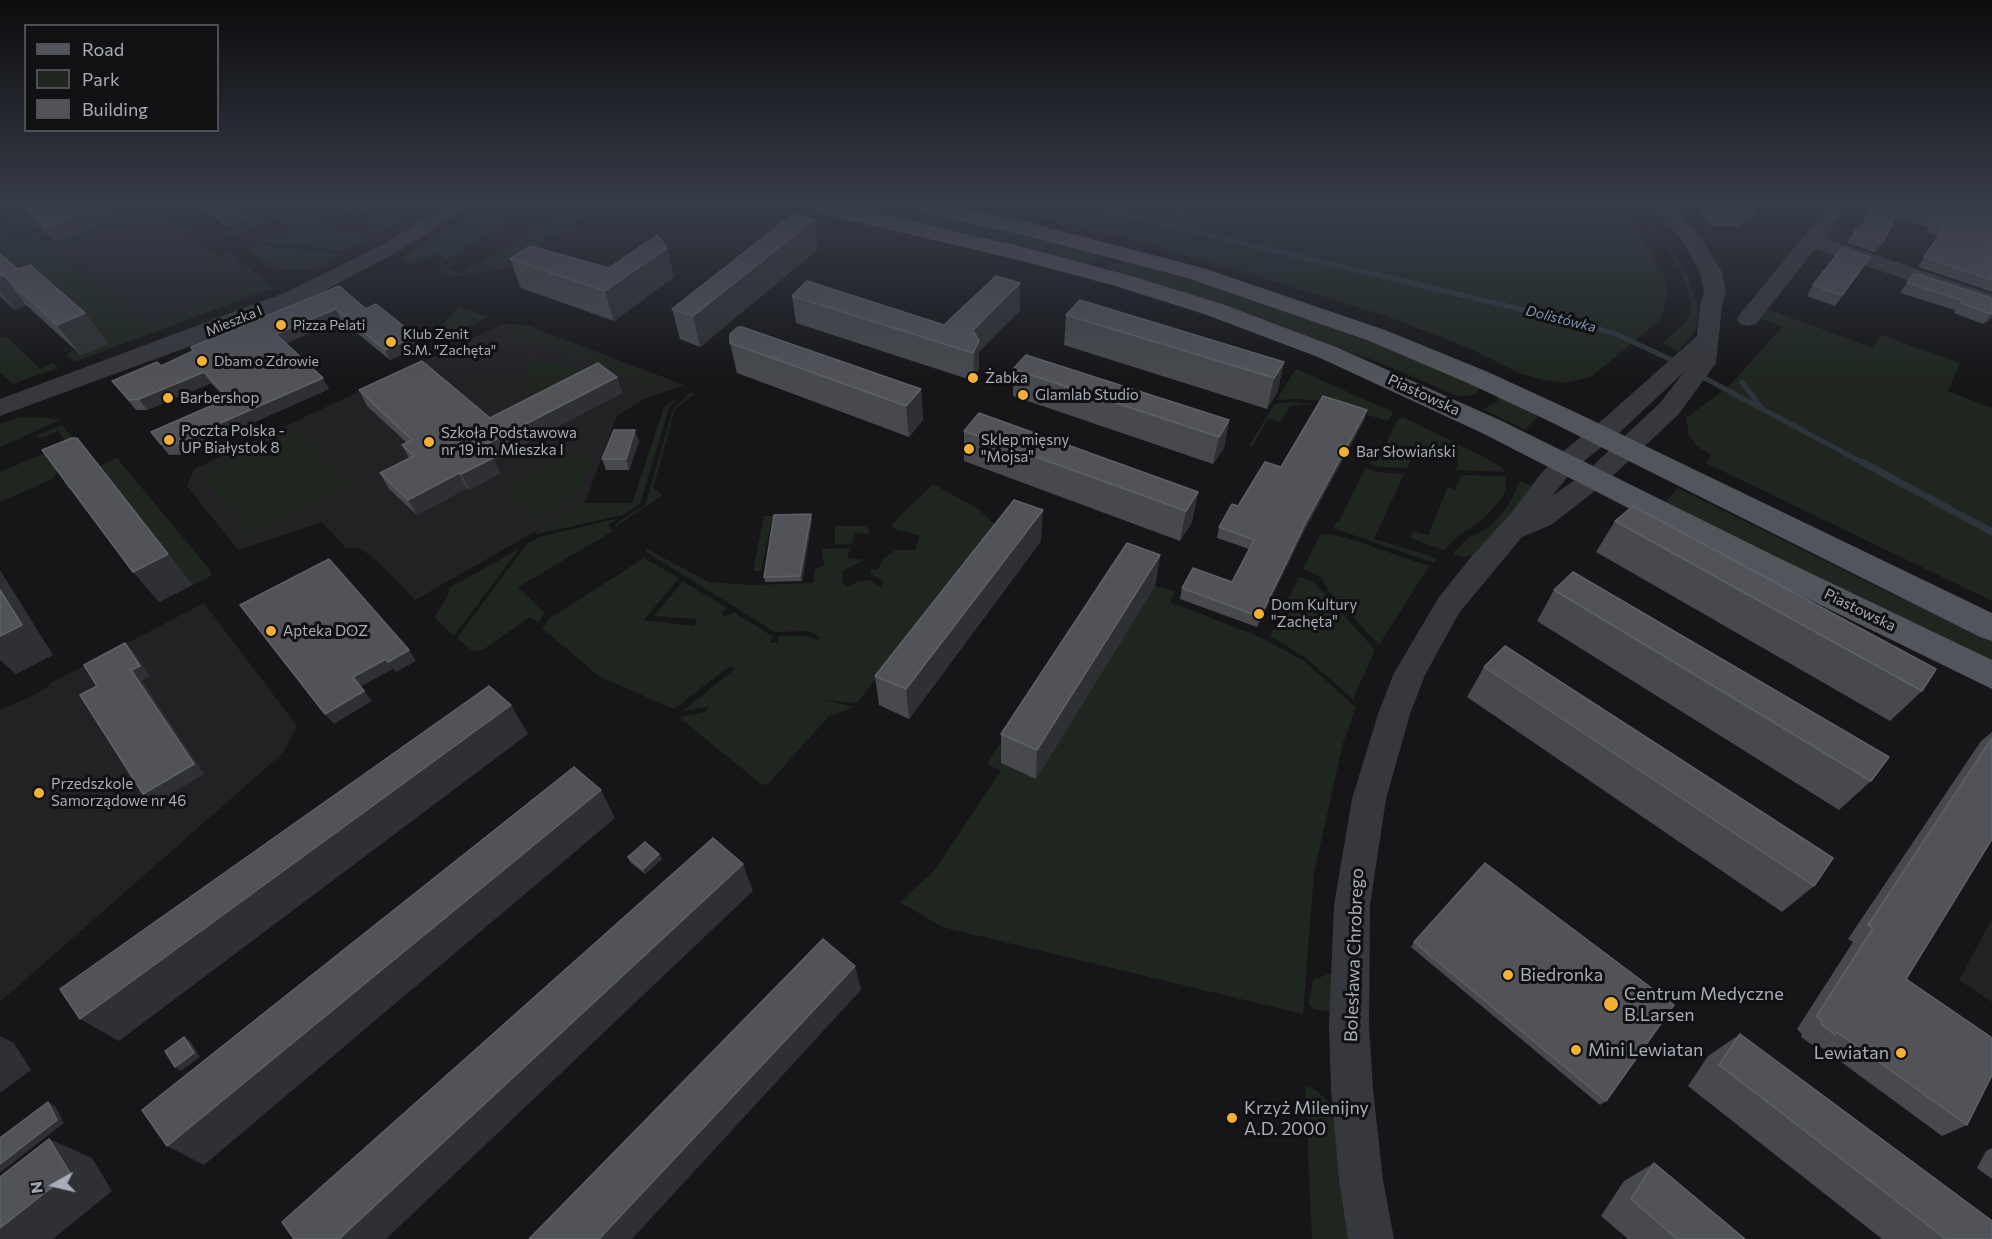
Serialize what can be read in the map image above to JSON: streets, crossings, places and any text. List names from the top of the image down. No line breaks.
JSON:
{"streets":{"main road":["Piastowska"],"street":["Mieszka I","Bolesława Chrobrego"]},"crossings":[["Piastowska","Bolesława Chrobrego"]],"water":["Dolistówka"],"places":["Pizza Pelati","Klub Zenit S.M. \"Zachęta\"","Dbam o Zdrowie","Żabka","Glamlab Studio","Barbershop","Poczta Polska - UP Białystok 8","Szkoła Podstawowa nr 19 im. Mieszka I","Sklep mięsny \"Mojsa\"","Bar Słowiański","Dom Kultury \"Zachęta\"","Apteka DOZ","Przedszkole Samorządowe nr 46","Biedronka","Centrum Medyczne B.Larsen","Mini Lewiatan","Lewiatan","Krzyż Milenijny A.D. 2000"],"legend":["Road","Park","Building"],"north":"left"}
